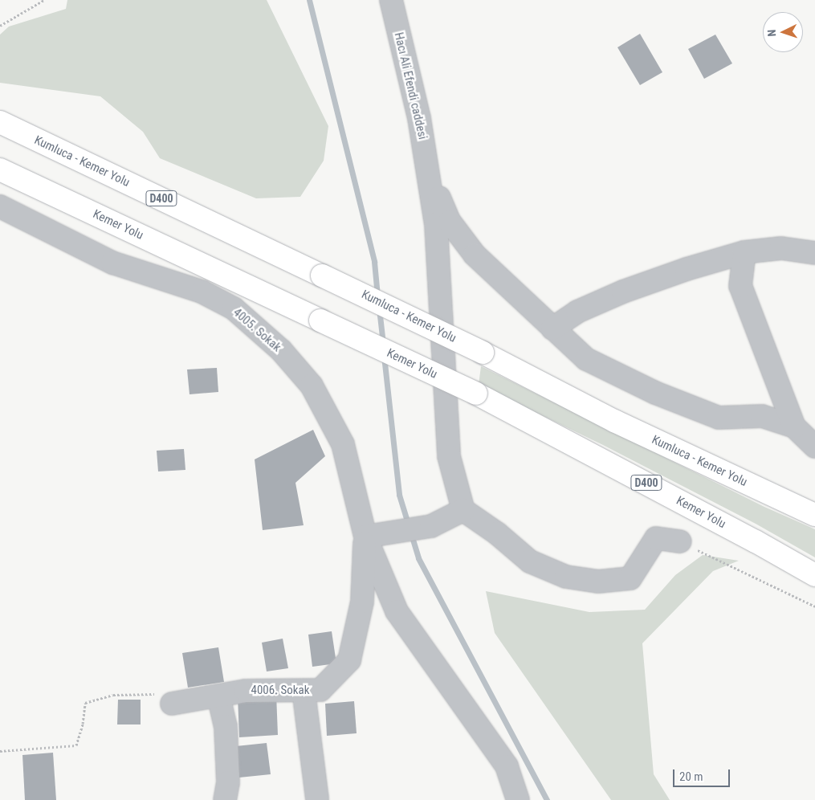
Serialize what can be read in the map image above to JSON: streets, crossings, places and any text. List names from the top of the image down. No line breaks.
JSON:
{"streets":{"highway":["Kumluca - Kemer Yolu","D400","Kemer Yolu"],"street":["Hacı Ali Efendi caddesi","4005. Sokak","4006. Sokak"]},"crossings":[["4005. Sokak","4006. Sokak"]],"scale_bar":"20 m","north":"left"}
